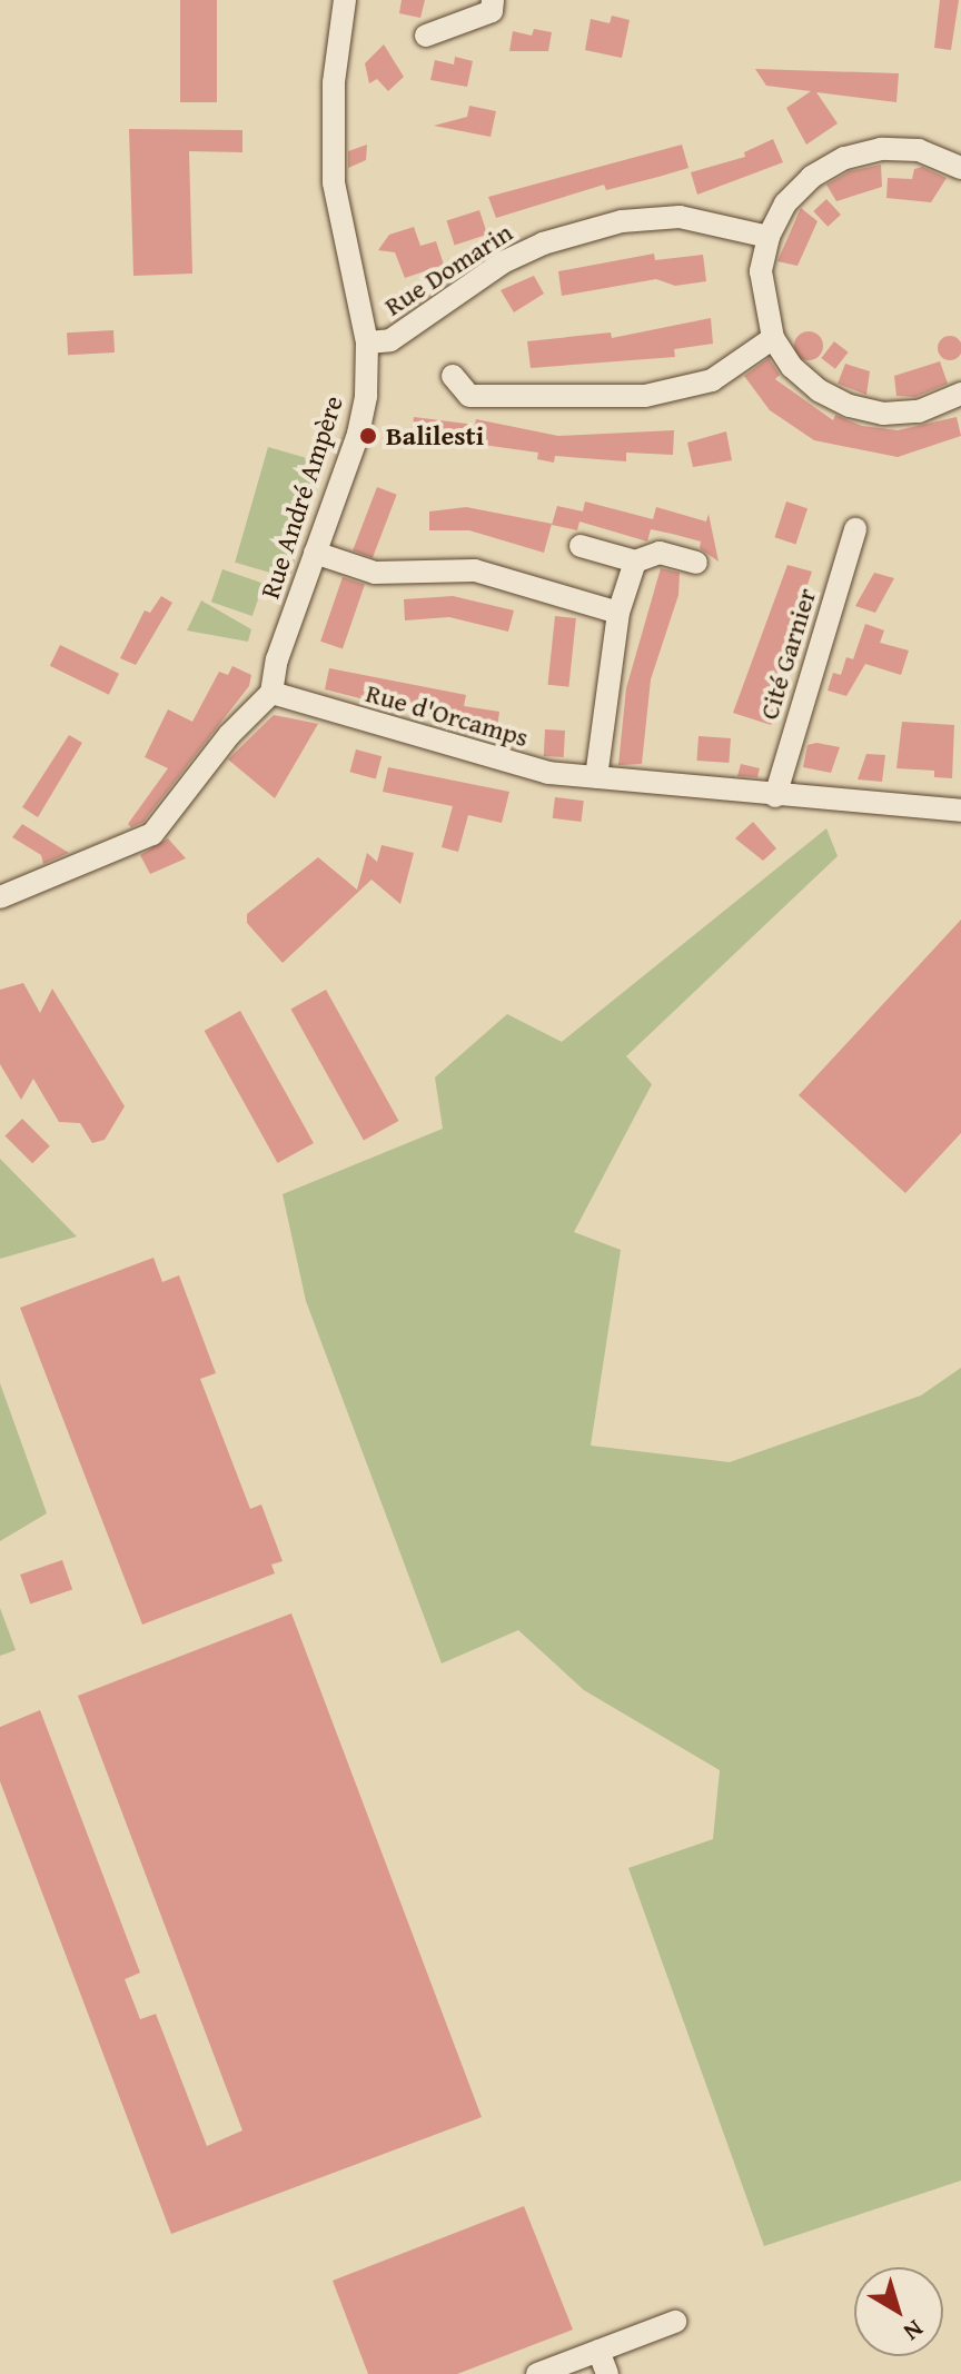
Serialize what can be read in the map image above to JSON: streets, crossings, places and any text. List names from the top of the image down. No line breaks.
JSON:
{"streets":{"street":["Rue Domarin","Rue André Ampère","Cité Garnier","Rue d'Orcamps"]},"crossings":[["Rue Domarin","Rue André Ampère"],["Rue André Ampère","Rue d'Orcamps"],["Cité Garnier","Rue d'Orcamps"]],"places":["Balilesti"],"north":"bottom right"}
